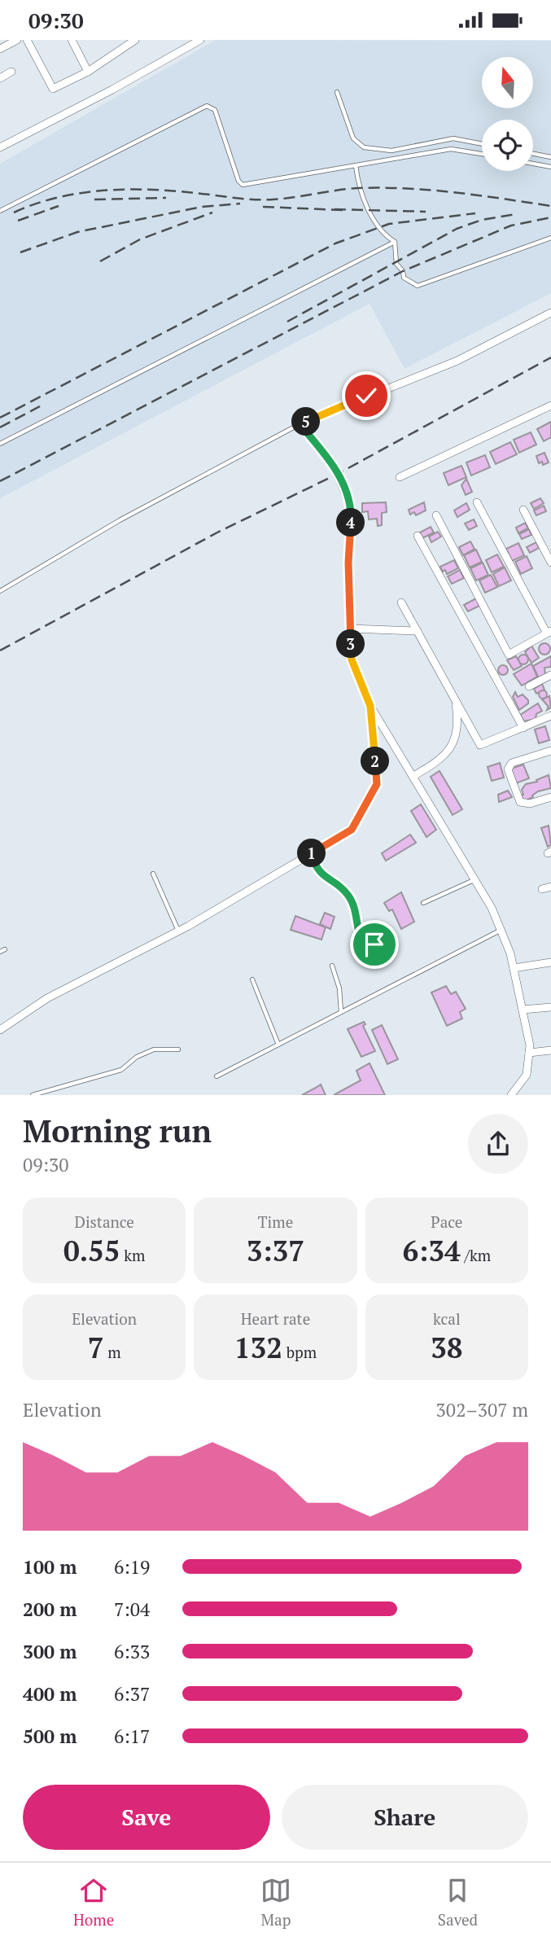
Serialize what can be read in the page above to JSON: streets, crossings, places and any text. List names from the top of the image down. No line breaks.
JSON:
{"north":"top","page":{"status":"09:30","pins":["5","4","3","2","1"],"heading":["Morning run","09:30"],"stats":[["Distance","0.55 km"],["Time","3:37"],["Pace","6:34 /km"],["Elevation","7 m"],["Heart rate","132 bpm"],["kcal","38"]],"chart":["Elevation","302–307 m"],"list":[{"name":"100 m","note":"6:19"},{"name":"200 m","note":"7:04"},{"name":"300 m","note":"6:33"},{"name":"400 m","note":"6:37"},{"name":"500 m","note":"6:17"}],"buttons":["Save","Share"],"tabs":["Home","Map","Saved"]}}
